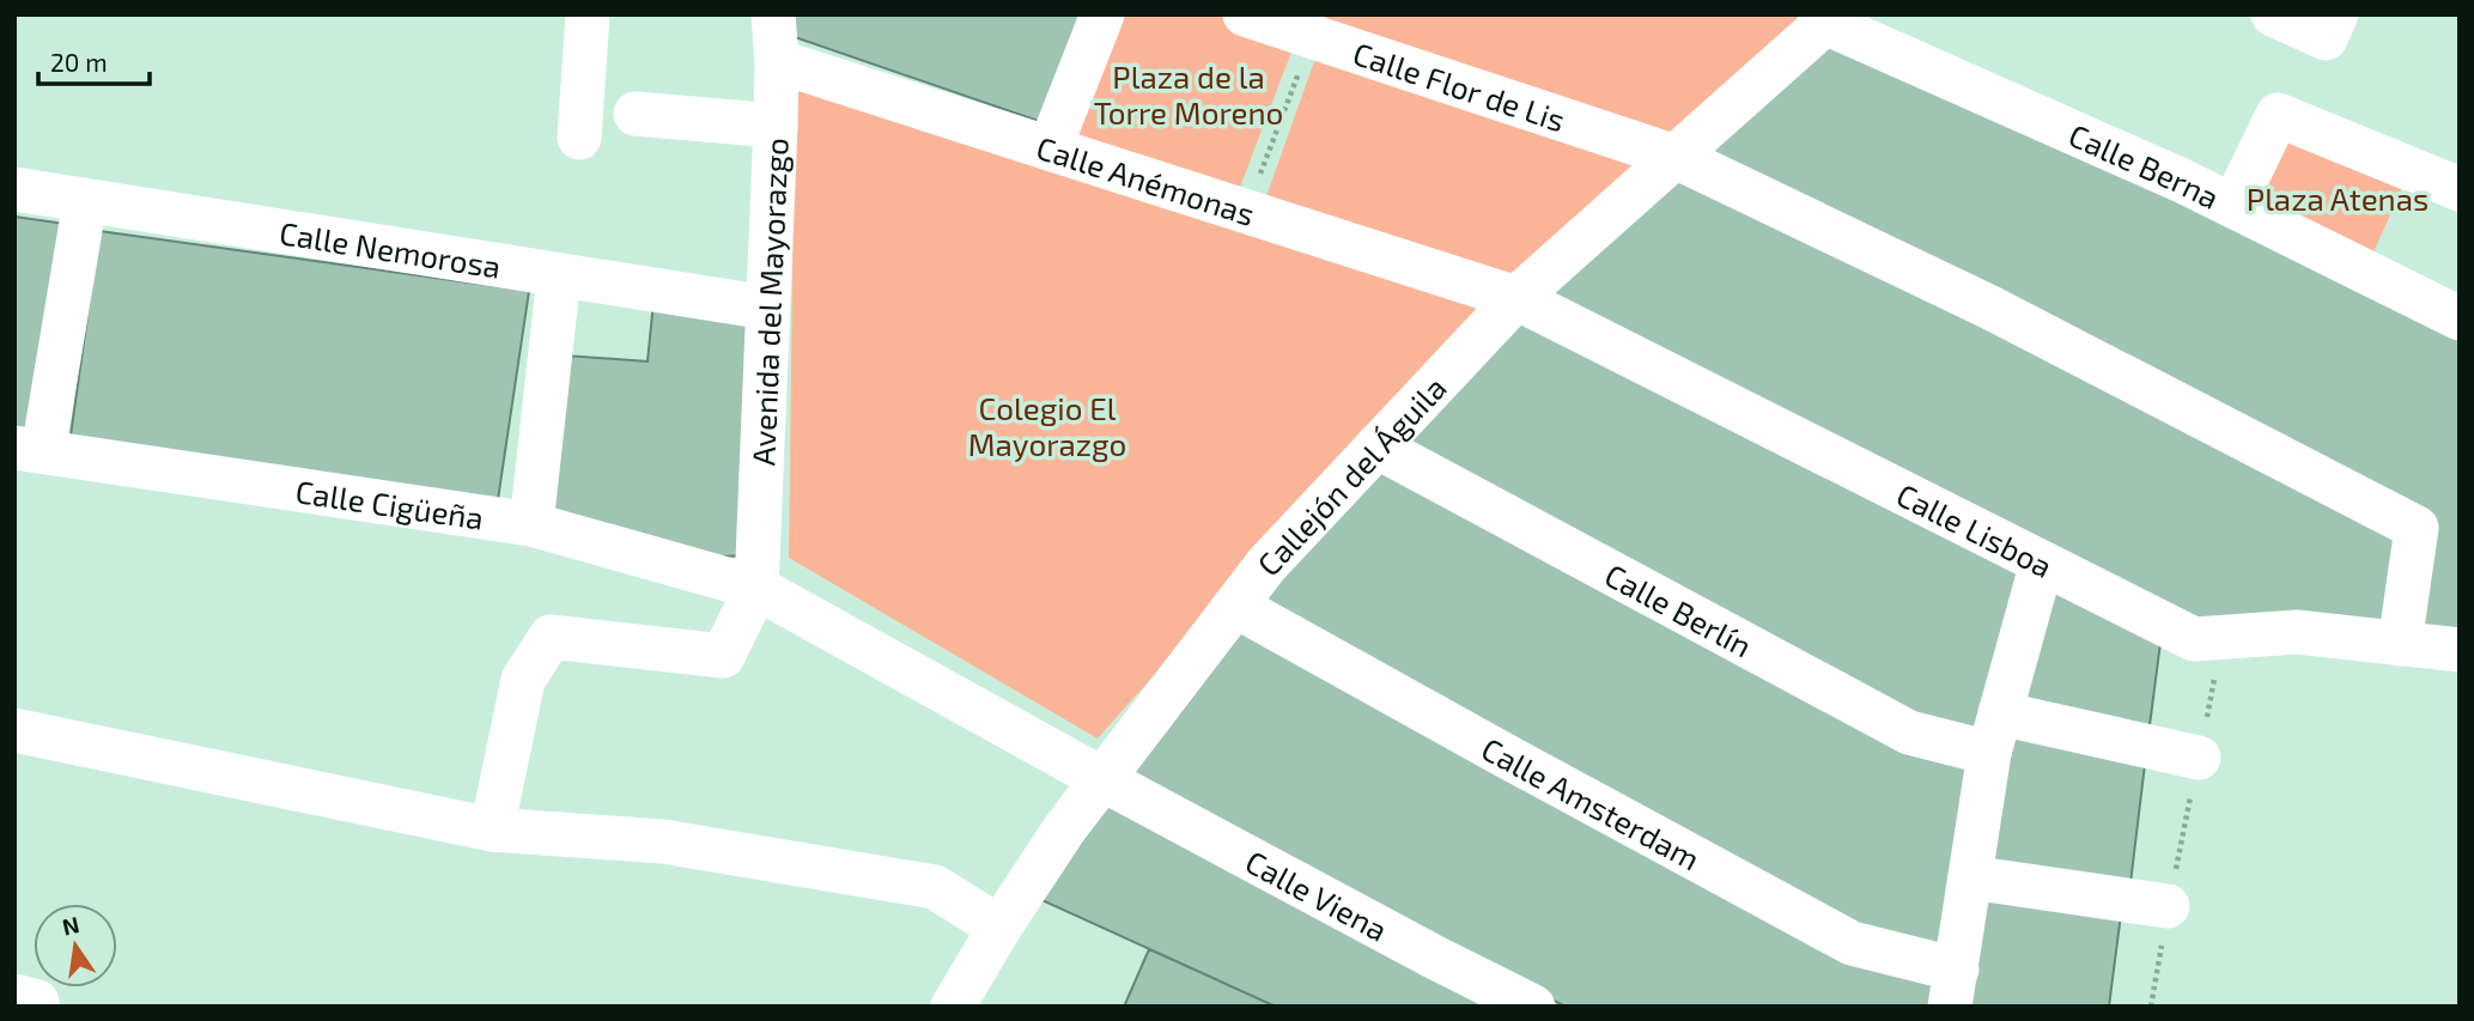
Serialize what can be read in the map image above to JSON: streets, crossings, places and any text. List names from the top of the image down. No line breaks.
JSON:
{"streets":{"street":["Calle Flor de Lis","Calle Berna","Calle Anémonas","Calle Nemorosa","Avenida del Mayorazgo","Callejón del Águila","Calle Cigüeña","Calle Lisboa","Calle Berlín","Calle Amsterdam","Calle Viena"]},"crossings":[["Calle Flor de Lis","Callejón del Águila"],["Calle Flor de Lis","Calle Lisboa"],["Calle Berna","Callejón del Águila"],["Calle Anémonas","Avenida del Mayorazgo"],["Calle Anémonas","Callejón del Águila"],["Calle Anémonas","Calle Lisboa"],["Calle Nemorosa","Avenida del Mayorazgo"],["Avenida del Mayorazgo","Calle Cigüeña"],["Avenida del Mayorazgo","Calle Viena"],["Callejón del Águila","Calle Lisboa"],["Callejón del Águila","Calle Berlín"],["Callejón del Águila","Calle Amsterdam"],["Callejón del Águila","Calle Viena"],["Calle Cigüeña","Calle Viena"]],"parks":["Plaza de la Torre Moreno","Plaza Atenas","Colegio El Mayorazgo"],"scale_bar":"20 m","north":"top"}
